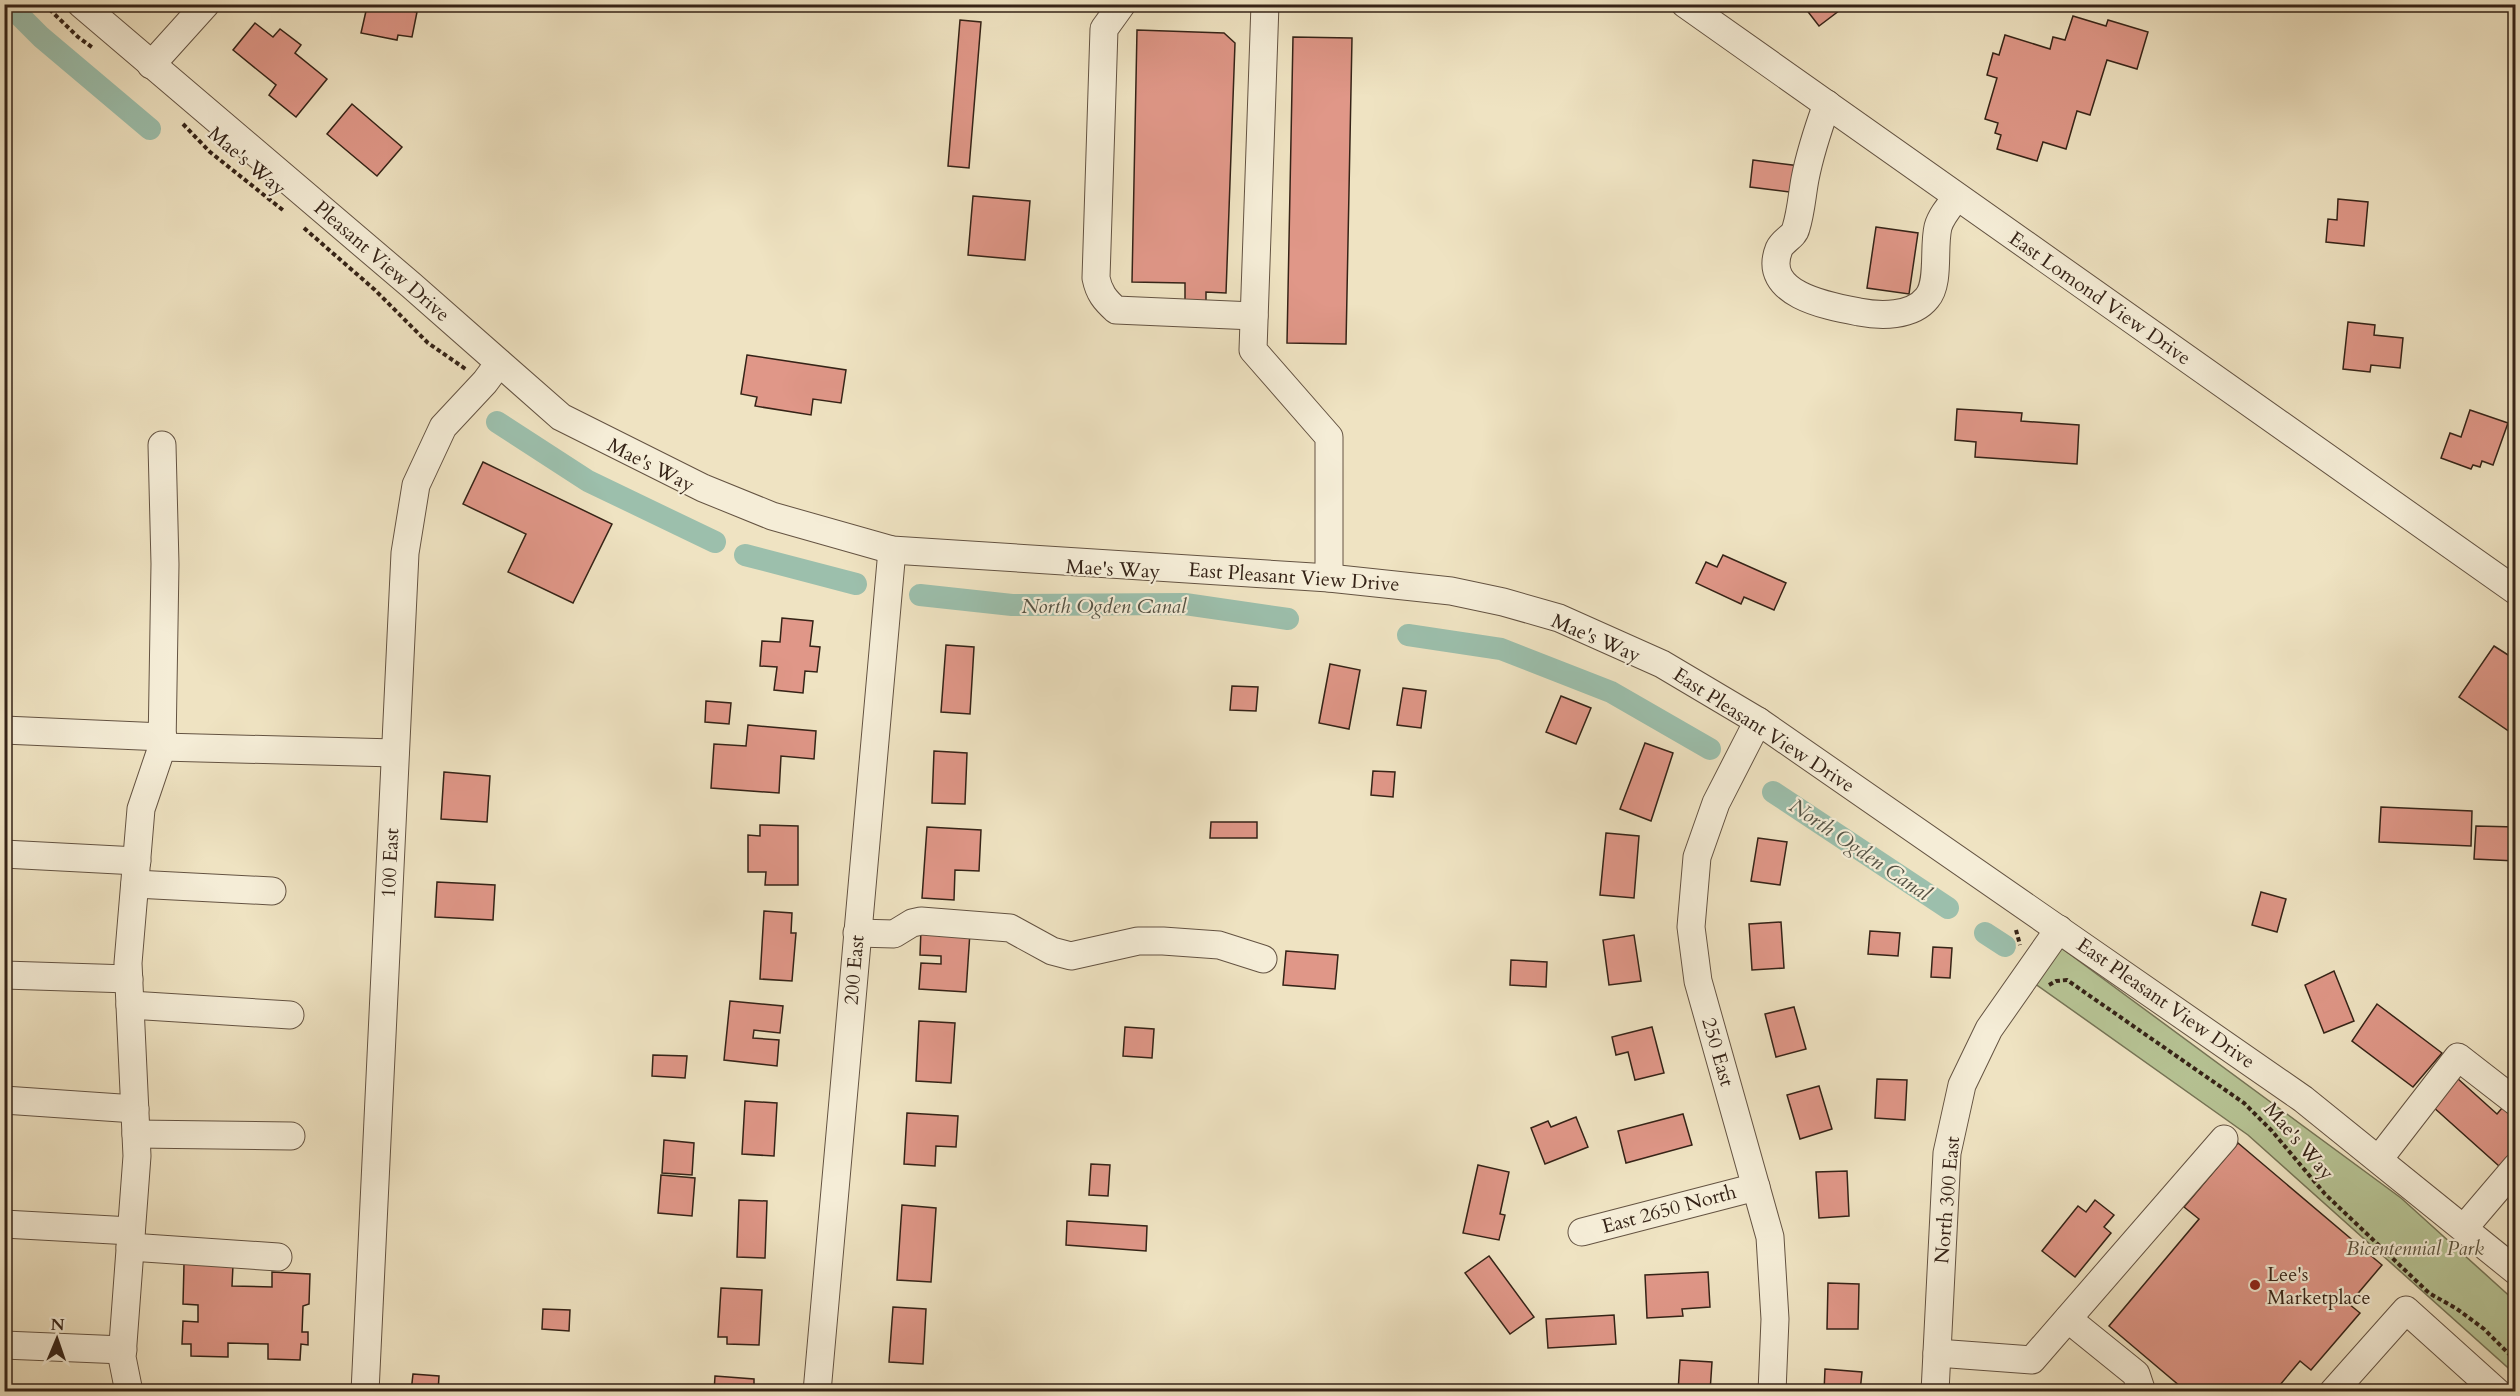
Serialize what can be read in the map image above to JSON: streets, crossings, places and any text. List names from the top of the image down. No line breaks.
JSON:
{"streets":{"street":["Pleasant View Drive","East Lomond View Drive","East Pleasant View Drive","100 East","200 East","250 East","North 300 East","East 2650 North"],"path":["Mae's Way"]},"crossings":[["Pleasant View Drive","East Pleasant View Drive"],["Pleasant View Drive","100 East"],["East Pleasant View Drive","200 East"],["East Pleasant View Drive","250 East"],["East Pleasant View Drive","North 300 East"],["250 East","East 2650 North"]],"water":["North Ogden Canal"],"parks":["Bicentennial Park"],"places":["Lee's Marketplace"],"north":"top"}
